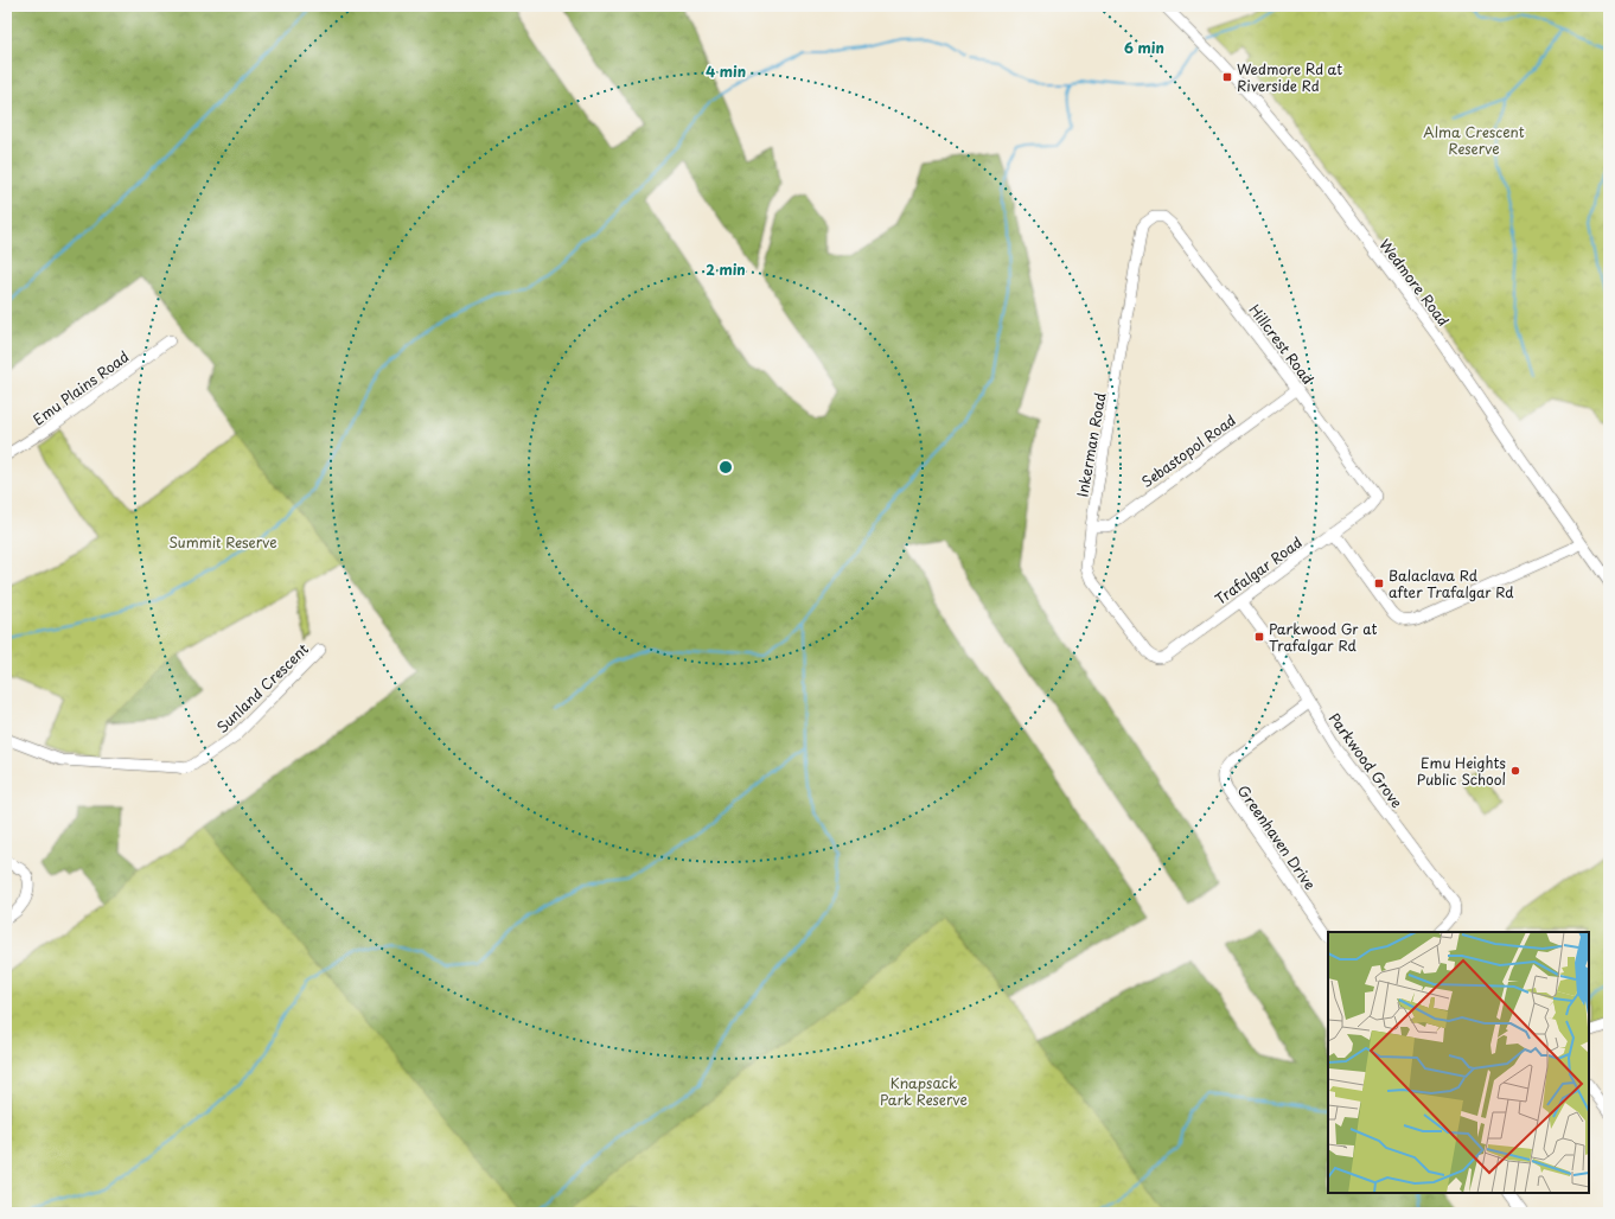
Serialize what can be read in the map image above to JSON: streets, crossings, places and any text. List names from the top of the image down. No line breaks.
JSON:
{"streets":{"street":["Wedmore Road","Hillcrest Road","Emu Plains Road","Inkerman Road","Sebastopol Road","Trafalgar Road","Sunland Crescent","Parkwood Grove","Greenhaven Drive"]},"crossings":[["Hillcrest Road","Inkerman Road"],["Hillcrest Road","Sebastopol Road"],["Hillcrest Road","Trafalgar Road"],["Inkerman Road","Sebastopol Road"],["Inkerman Road","Trafalgar Road"],["Trafalgar Road","Parkwood Grove"],["Parkwood Grove","Greenhaven Drive"]],"parks":["Alma Crescent Reserve","Summit Reserve","Knapsack Park Reserve"],"places":{"transit":["Wedmore Rd at Riverside Rd","Balaclava Rd after Trafalgar Rd","Parkwood Gr at Trafalgar Rd"],"other":["Emu Heights Public School"]},"rings":["6 min","4 min","2 min"]}
